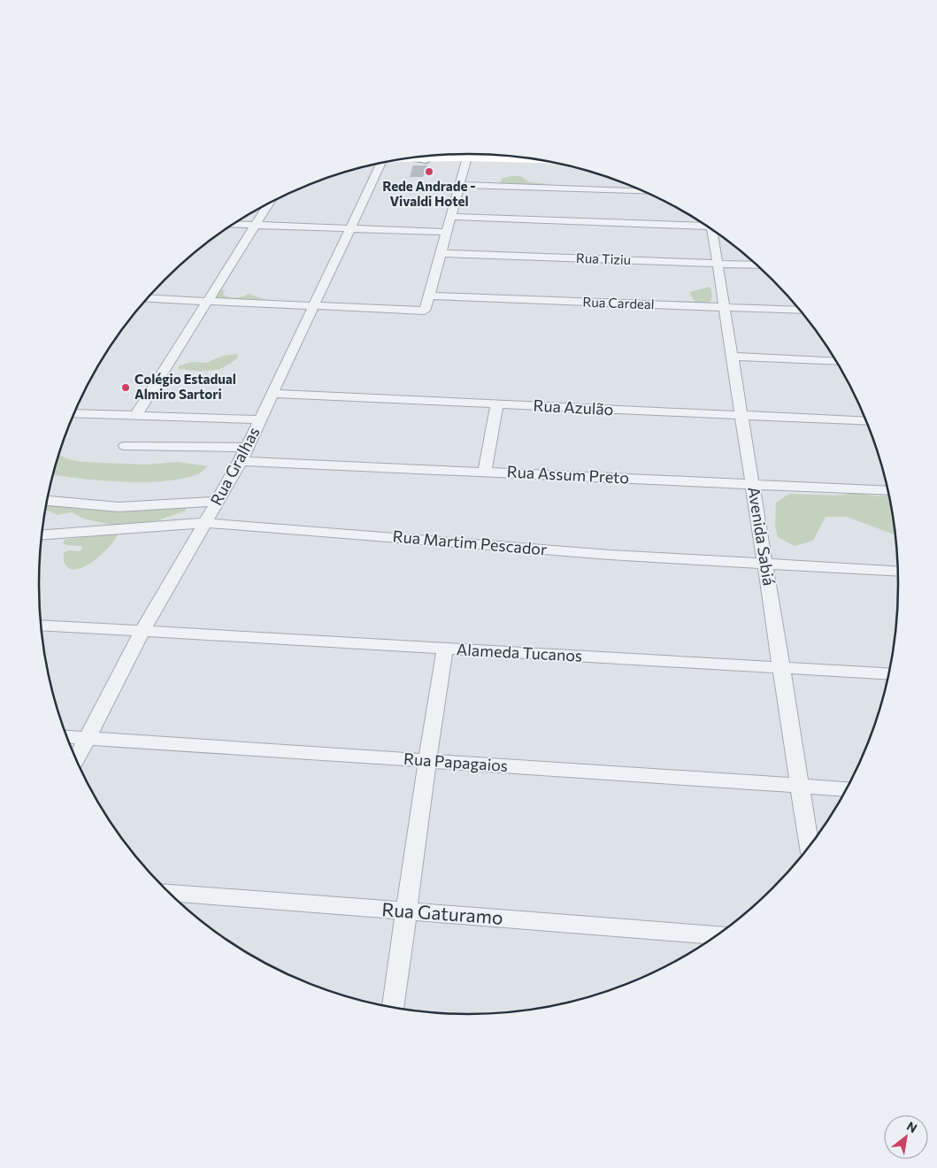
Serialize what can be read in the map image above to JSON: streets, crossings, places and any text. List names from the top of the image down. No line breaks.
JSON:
{"streets":{"street":["Rua Tiziu","Rua Cardeal","Rua Azulão","Rua Gralhas","Rua Assum Preto","Avenida Sabiá","Rua Martim Pescador","Alameda Tucanos","Rua Papagaios","Rua Gaturamo"]},"crossings":[["Rua Tiziu","Avenida Sabiá"],["Rua Cardeal","Avenida Sabiá"],["Rua Azulão","Rua Gralhas"],["Rua Azulão","Avenida Sabiá"],["Rua Gralhas","Rua Assum Preto"],["Rua Gralhas","Rua Martim Pescador"],["Rua Gralhas","Alameda Tucanos"],["Rua Gralhas","Rua Papagaios"],["Rua Assum Preto","Avenida Sabiá"],["Avenida Sabiá","Rua Martim Pescador"],["Avenida Sabiá","Alameda Tucanos"],["Avenida Sabiá","Rua Papagaios"]],"places":["Rede Andrade - Vivaldi Hotel","Colégio Estadual Almiro Sartori"],"north":"top right"}
